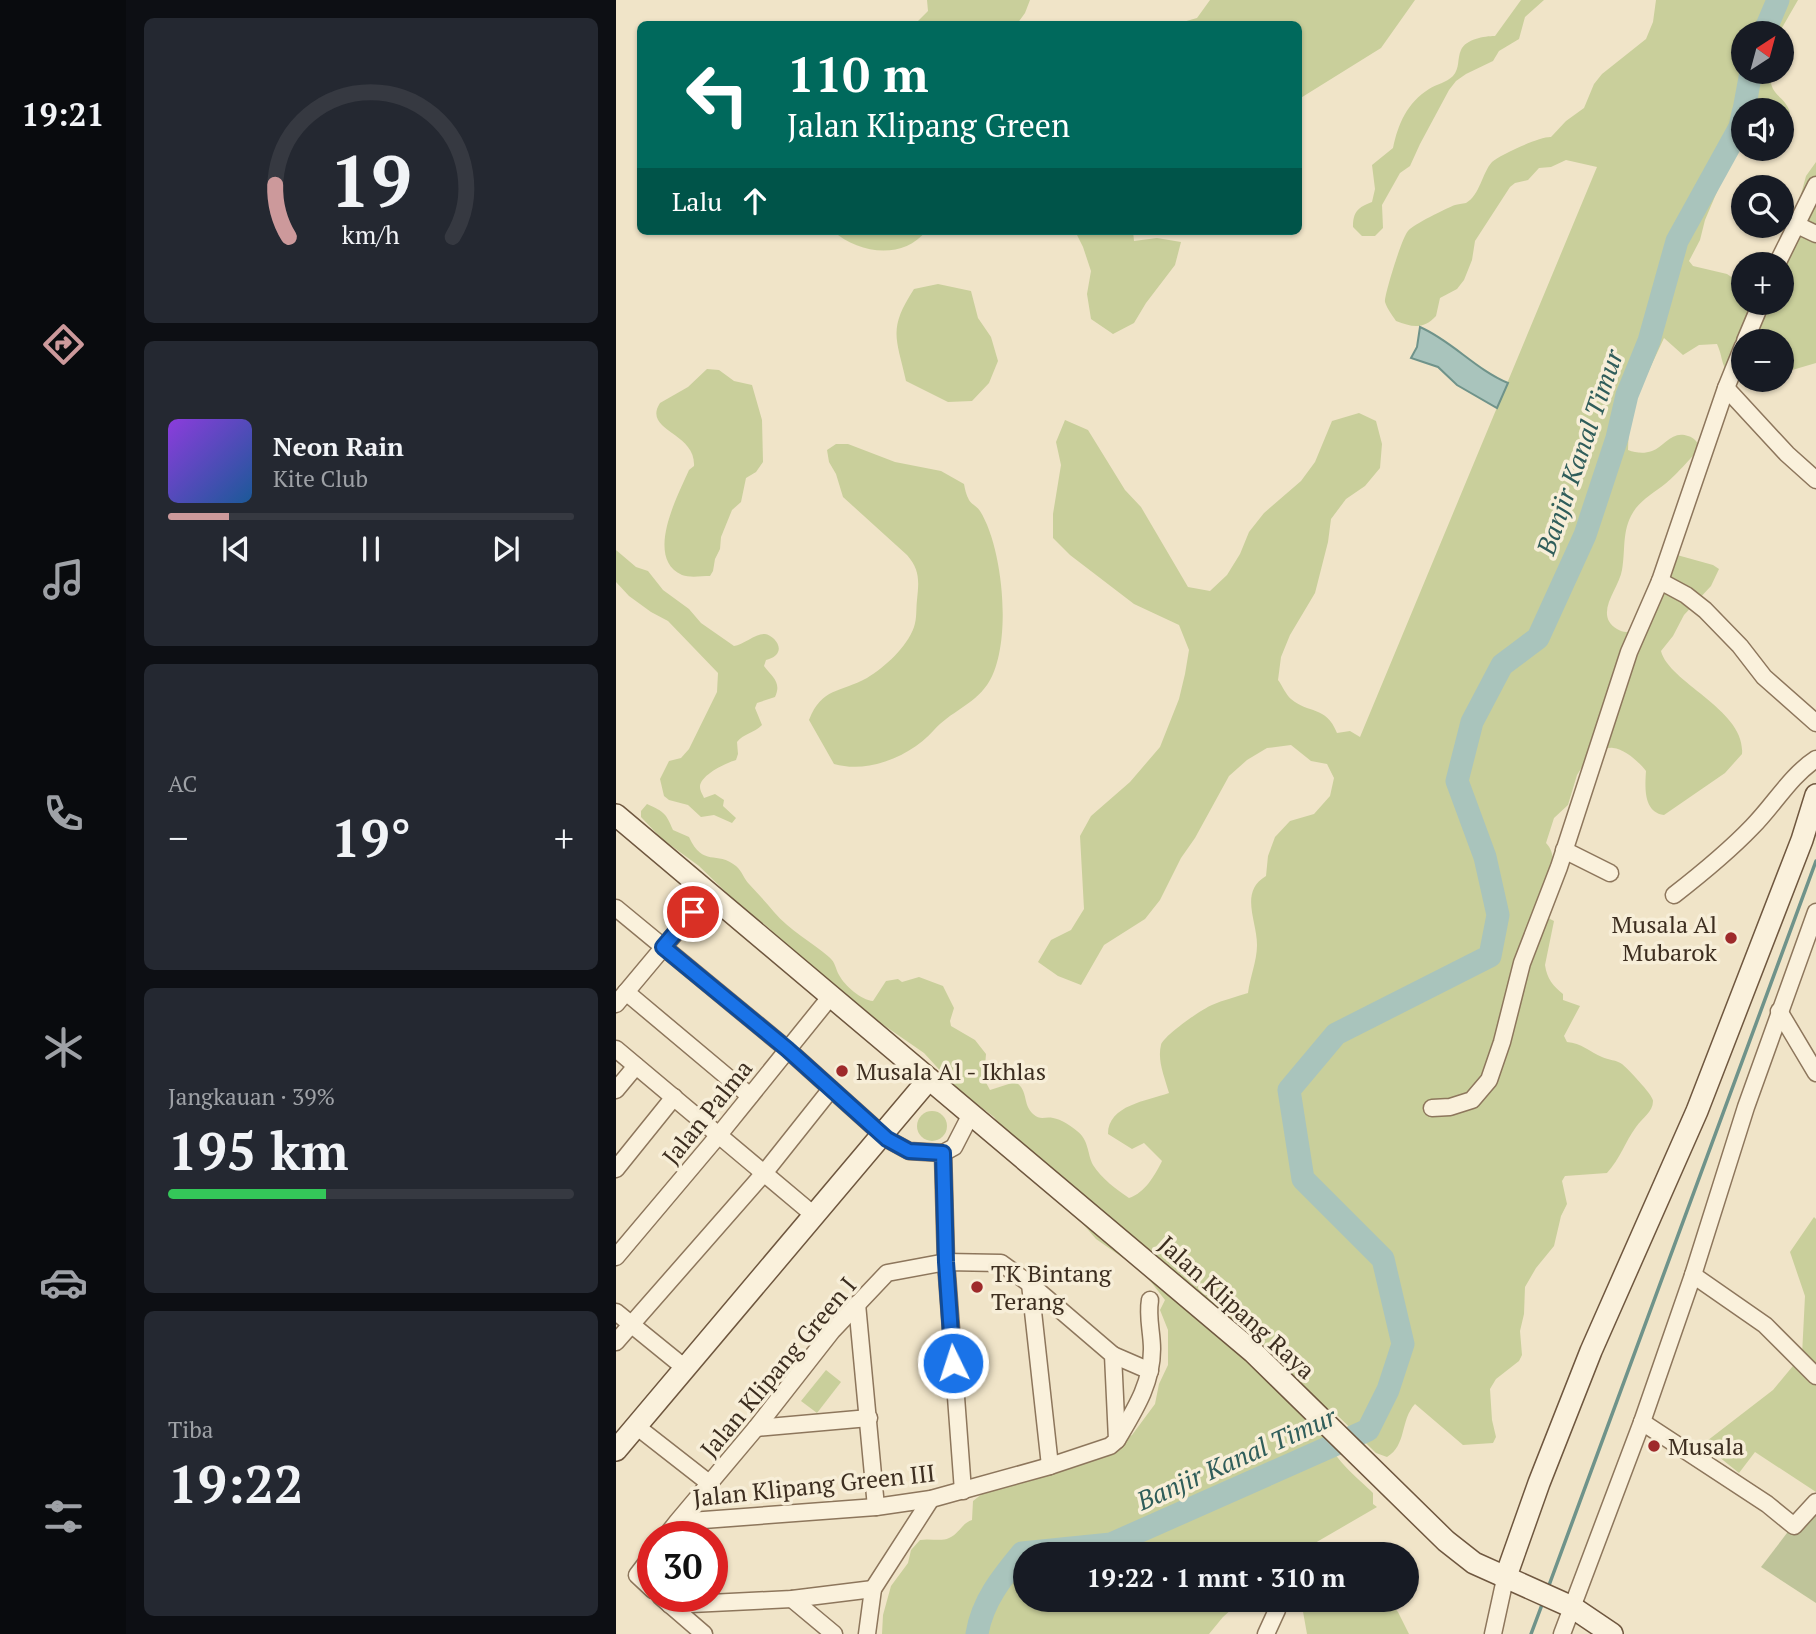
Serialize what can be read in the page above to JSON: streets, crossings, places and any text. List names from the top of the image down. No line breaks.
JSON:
{"streets":{"main road":["Jalan Klipang Raya"],"street":["Jalan Palma","Jalan Klipang Green I","Jalan Klipang Green III"]},"crossings":[["Jalan Palma","Jalan Klipang Raya"]],"water":["Banjir Kanal Timur"],"places":["Musala Al Mubarok","Musala Al - Ikhlas","TK Bintang Terang","Musala"],"north":"top right","page":{"tabs":"19:21","map_buttons":["+","−"],"turn":["110 m","Jalan Klipang Green"],"then":"Lalu","song":["Neon Rain","Kite Club"],"tile":["AC",["Jangkauan · 39%","195 km"],["Tiba","19:22"]],"heat":["−","19°","+"],"limit":"30","trip":"19:22 · 1 mnt · 310 m","gauge":["19","km/h"]}}
